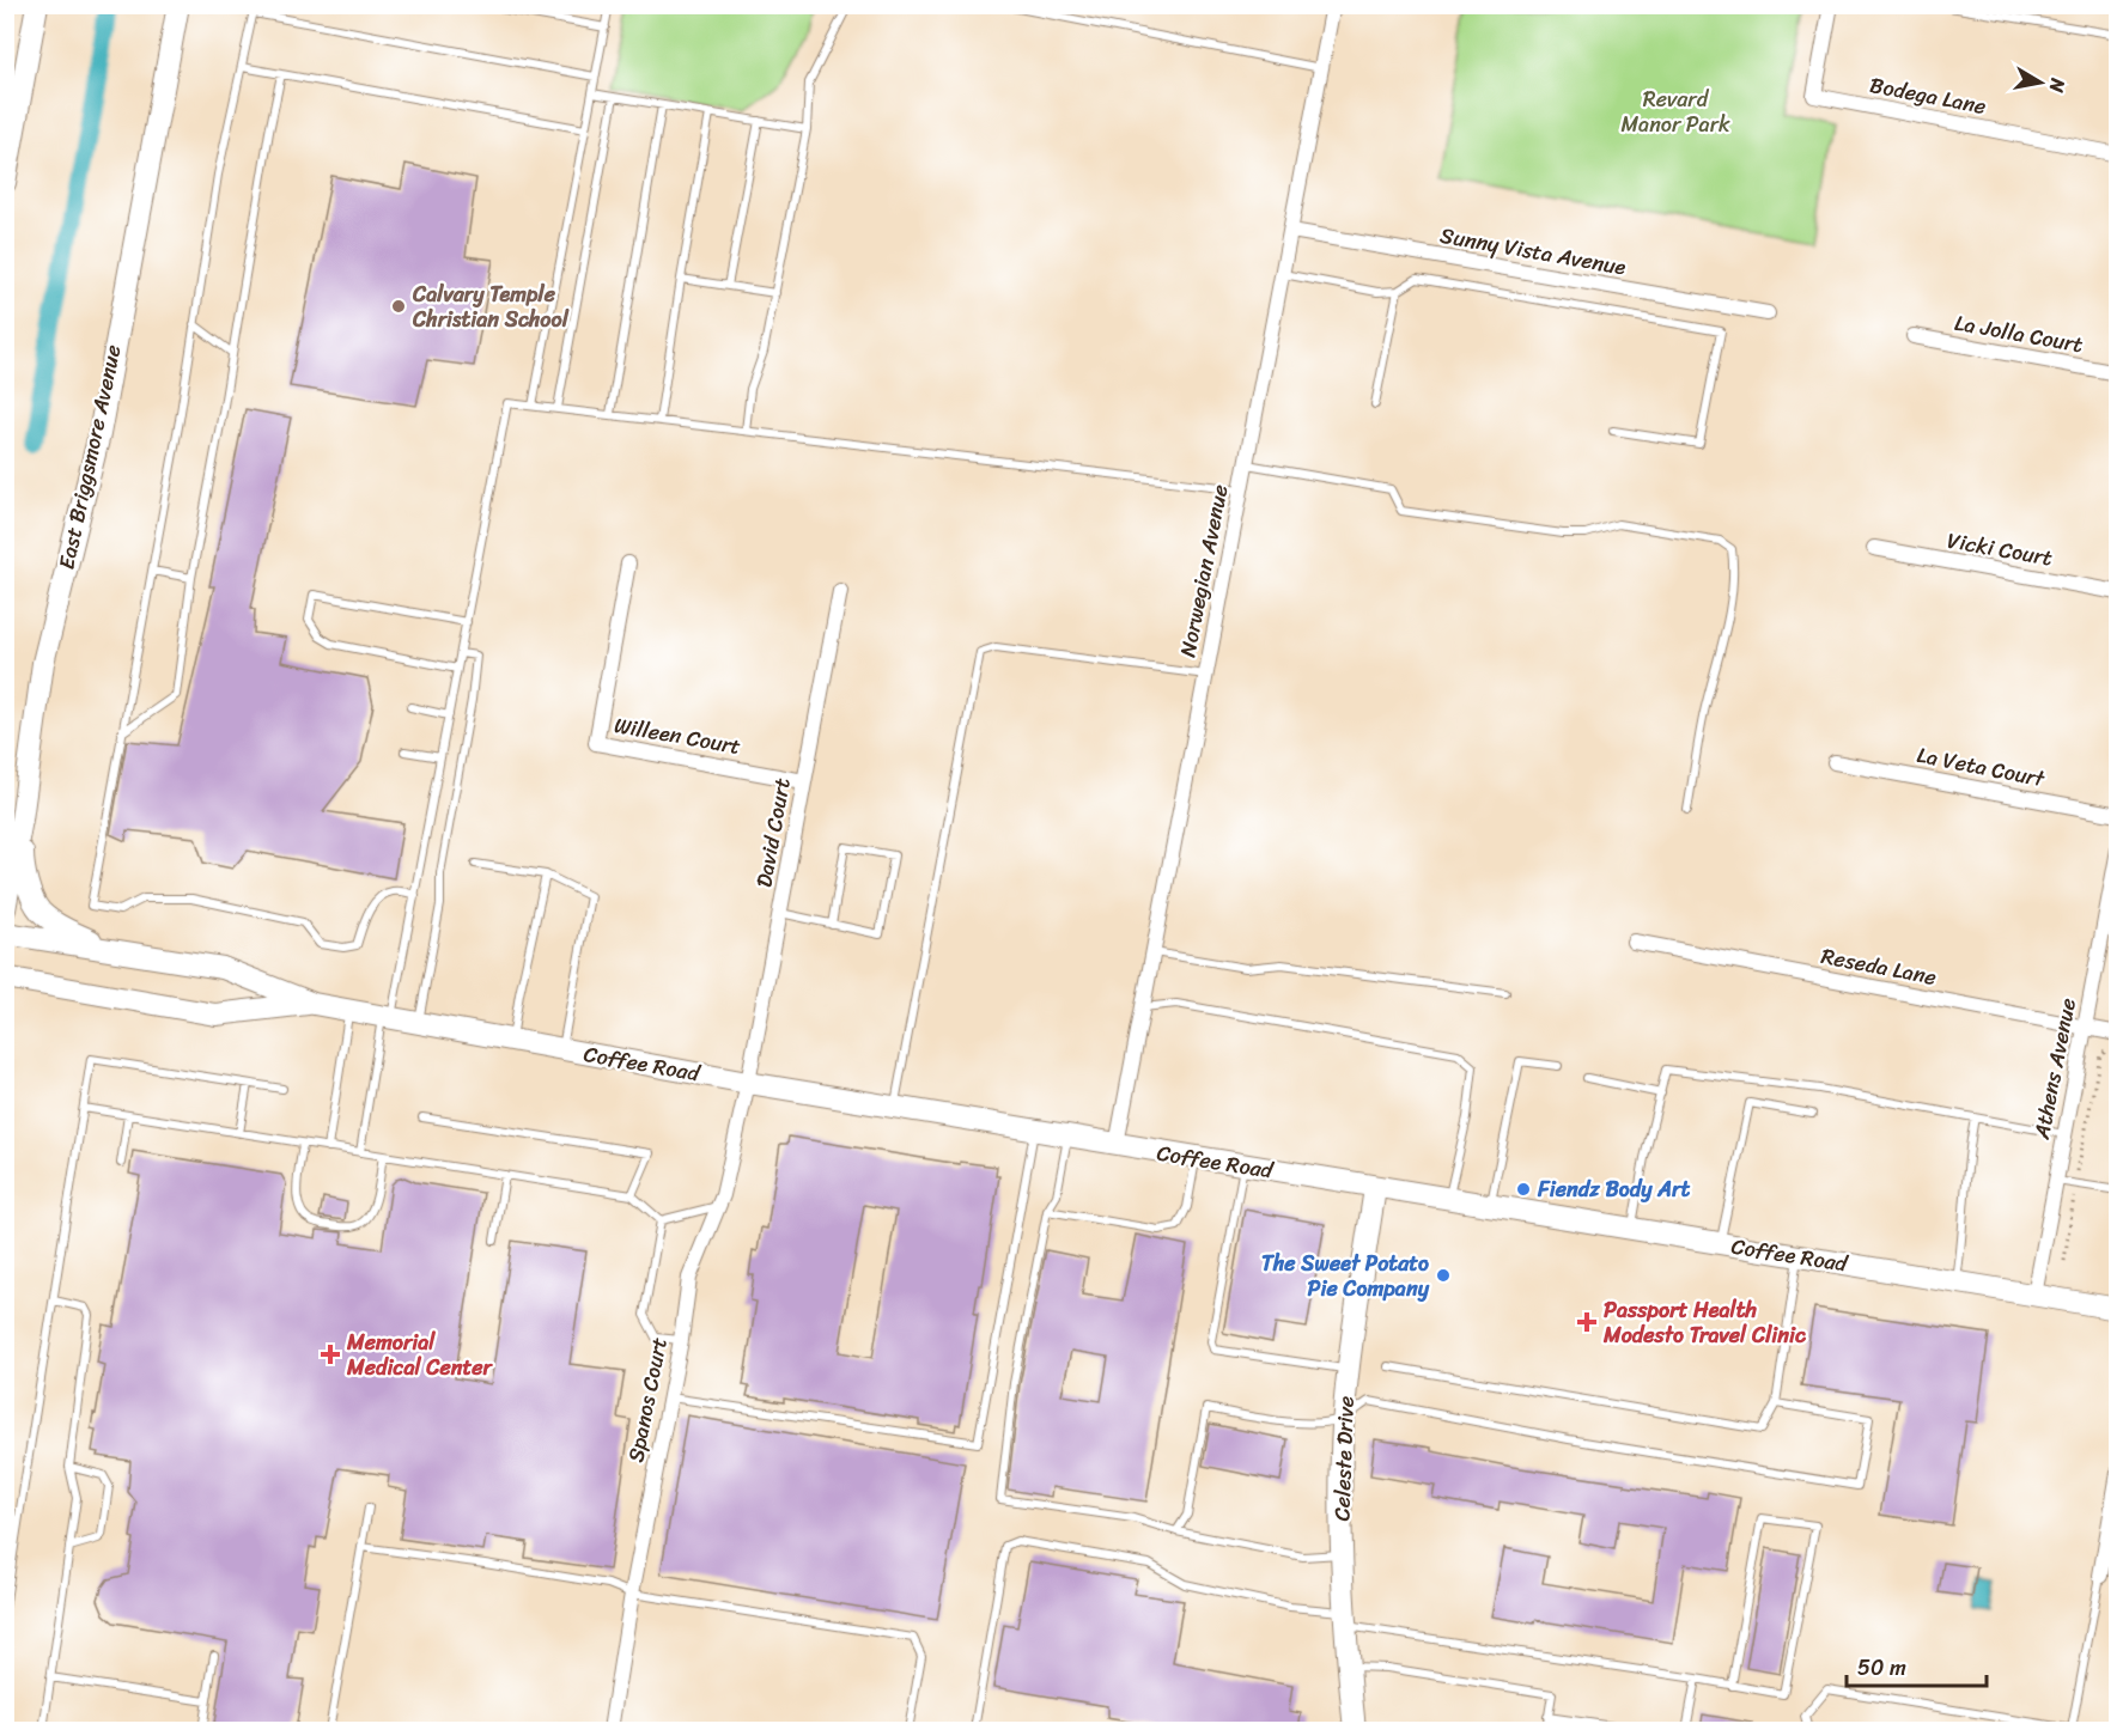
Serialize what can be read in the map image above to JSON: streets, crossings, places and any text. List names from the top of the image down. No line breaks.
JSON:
{"streets":{"main road":["East Briggsmore Avenue","Coffee Road","Celeste Drive"],"street":["Bodega Lane","Sunny Vista Avenue","La Jolla Court","Vicki Court","Norwegian Avenue","Willeen Court","La Veta Court","David Court","Reseda Lane","Athens Avenue","Spanos Court"]},"crossings":[["Sunny Vista Avenue","Norwegian Avenue"],["Norwegian Avenue","Coffee Road"],["Willeen Court","David Court"],["David Court","Coffee Road"],["David Court","Spanos Court"],["Reseda Lane","Athens Avenue"],["Coffee Road","Athens Avenue"],["Coffee Road","Spanos Court"],["Coffee Road","Celeste Drive"]],"parks":["Revard Manor Park"],"places":{"other":["Calvary Temple Christian School","Fiendz Body Art","The Sweet Potato Pie Company"],"health":["Passport Health Modesto Travel Clinic","Memorial Medical Center"]},"scale_bar":"50 m","north":"right"}
